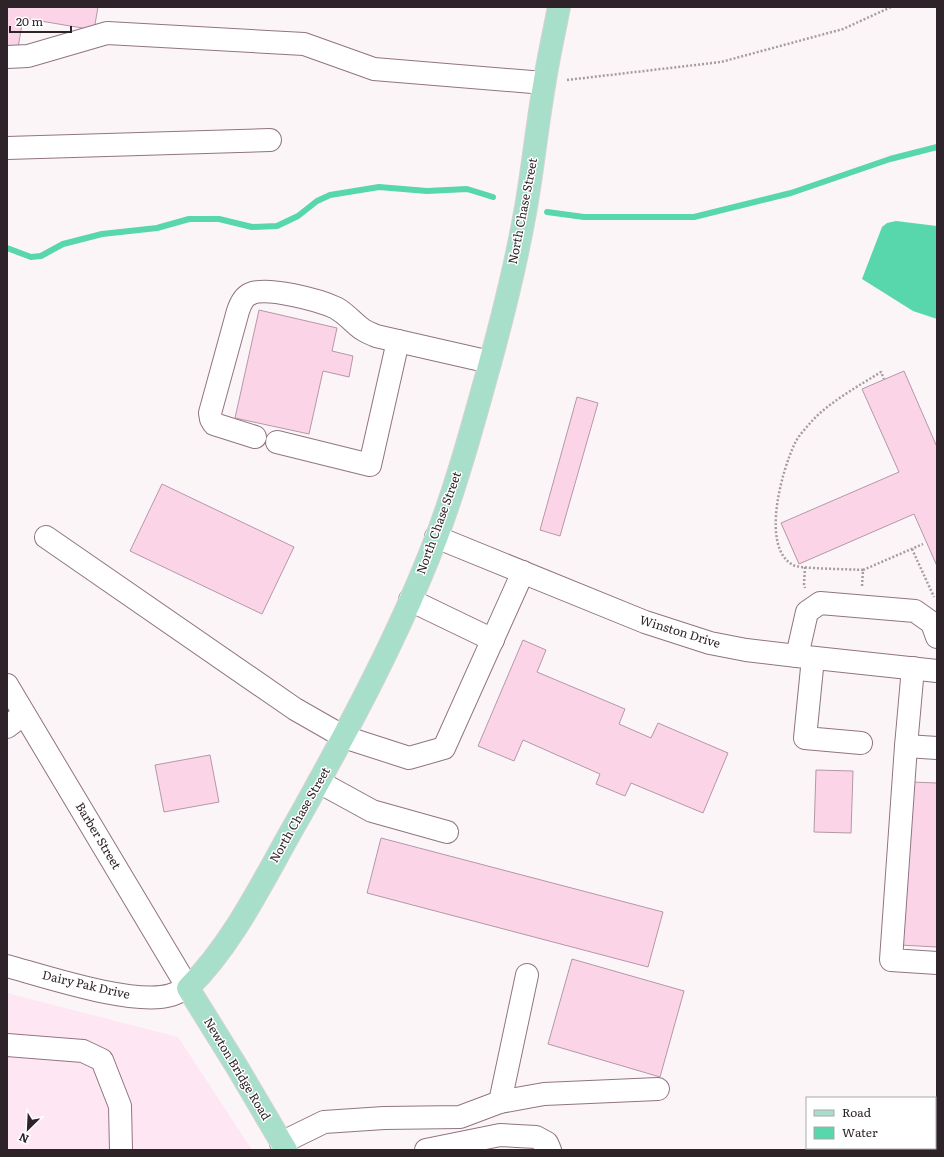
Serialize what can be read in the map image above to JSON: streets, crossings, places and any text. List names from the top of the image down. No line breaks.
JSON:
{"streets":{"main road":["North Chase Street","Newton Bridge Road"],"street":["Winston Drive","Barber Street","Dairy Pak Drive"]},"crossings":[["North Chase Street","Winston Drive"],["North Chase Street","Barber Street"],["North Chase Street","Dairy Pak Drive"],["North Chase Street","Newton Bridge Road"],["Barber Street","Dairy Pak Drive"],["Barber Street","Newton Bridge Road"],["Dairy Pak Drive","Newton Bridge Road"]],"legend":["Road","Water"],"scale_bar":"20 m","north":"bottom left"}
